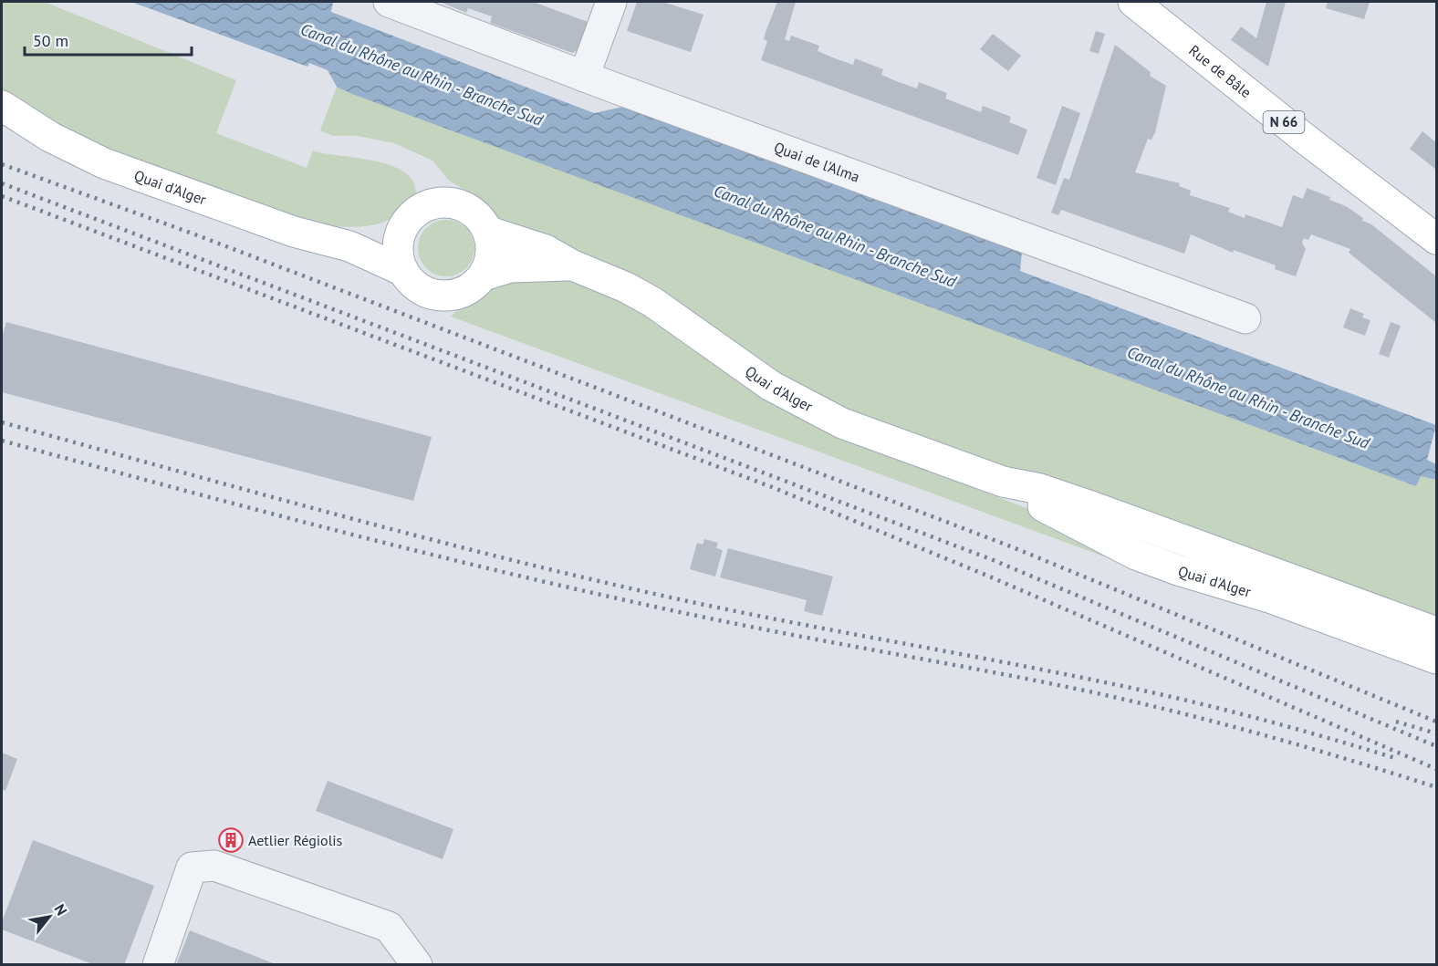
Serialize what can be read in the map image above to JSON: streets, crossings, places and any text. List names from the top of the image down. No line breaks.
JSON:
{"streets":{"main road":["Rue de Bâle","N 66","Quai d'Alger"],"street":["Quai de l'Alma"]},"water":["Canal du Rhône au Rhin - Branche Sud"],"places":{"building":["Aetlier Régiolis"]},"scale_bar":"50 m","north":"top right"}
